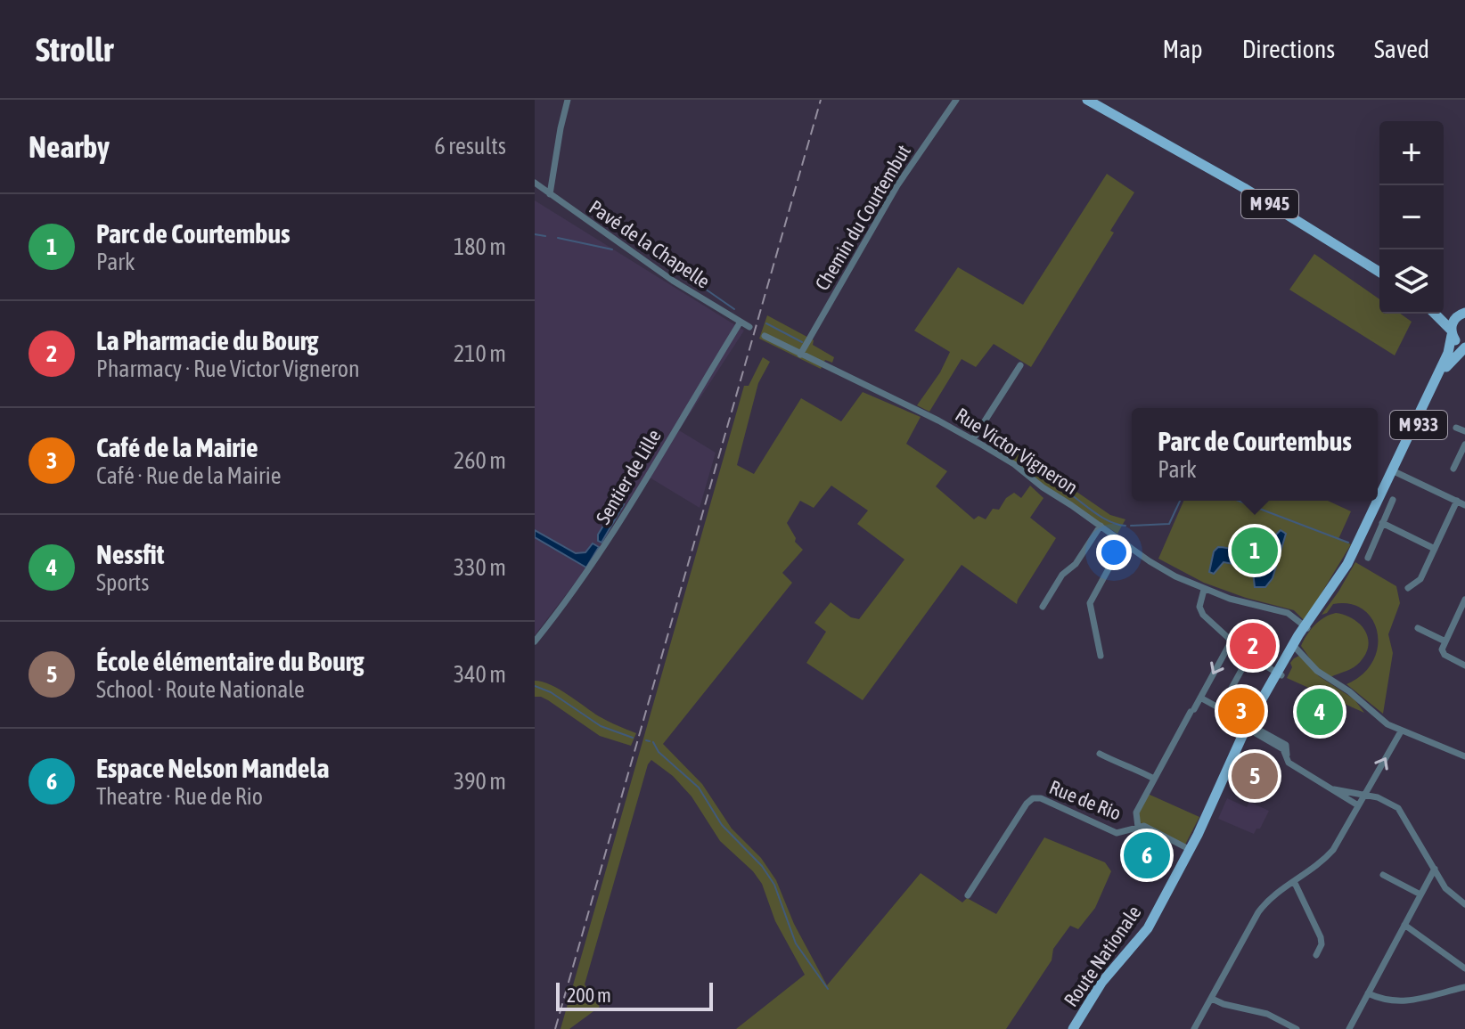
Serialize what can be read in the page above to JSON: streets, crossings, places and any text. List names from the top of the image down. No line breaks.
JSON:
{"streets":{"main road":["M 945","M 933","Route Nationale"],"street":["Chemin du Courtembut","Pavé de la Chapelle","Rue Victor Vigneron","Sentier de Lille","Rue de Rio"]},"crossings":[["Chemin du Courtembut","Rue Victor Vigneron"],["Pavé de la Chapelle","Sentier de Lille"],["Rue Victor Vigneron","Route Nationale"],["Rue de Rio","Route Nationale"]],"scale_bar":"200 m","page":{"header":"Strollr","nav":["Map","Directions","Saved"],"heading":["Nearby","6 results"],"map_buttons":["+","−"],"list":[{"mark":"1","name":"Parc de Courtembus","note":"Park","value":"180 m"},{"mark":"2","name":"La Pharmacie du Bourg","note":"Pharmacy · Rue Victor Vigneron","value":"210 m"},{"mark":"3","name":"Café de la Mairie","note":"Café · Rue de la Mairie","value":"260 m"},{"mark":"4","name":"Nessfit","note":"Sports","value":"330 m"},{"mark":"5","name":"École élémentaire du Bourg","note":"School · Route Nationale","value":"340 m"},{"mark":"6","name":"Espace Nelson Mandela","note":"Theatre · Rue de Rio","value":"390 m"}],"popup":["Parc de Courtembus","Park"],"pins":["1","2","3","4","5","6"],"scale":"200 m"}}
